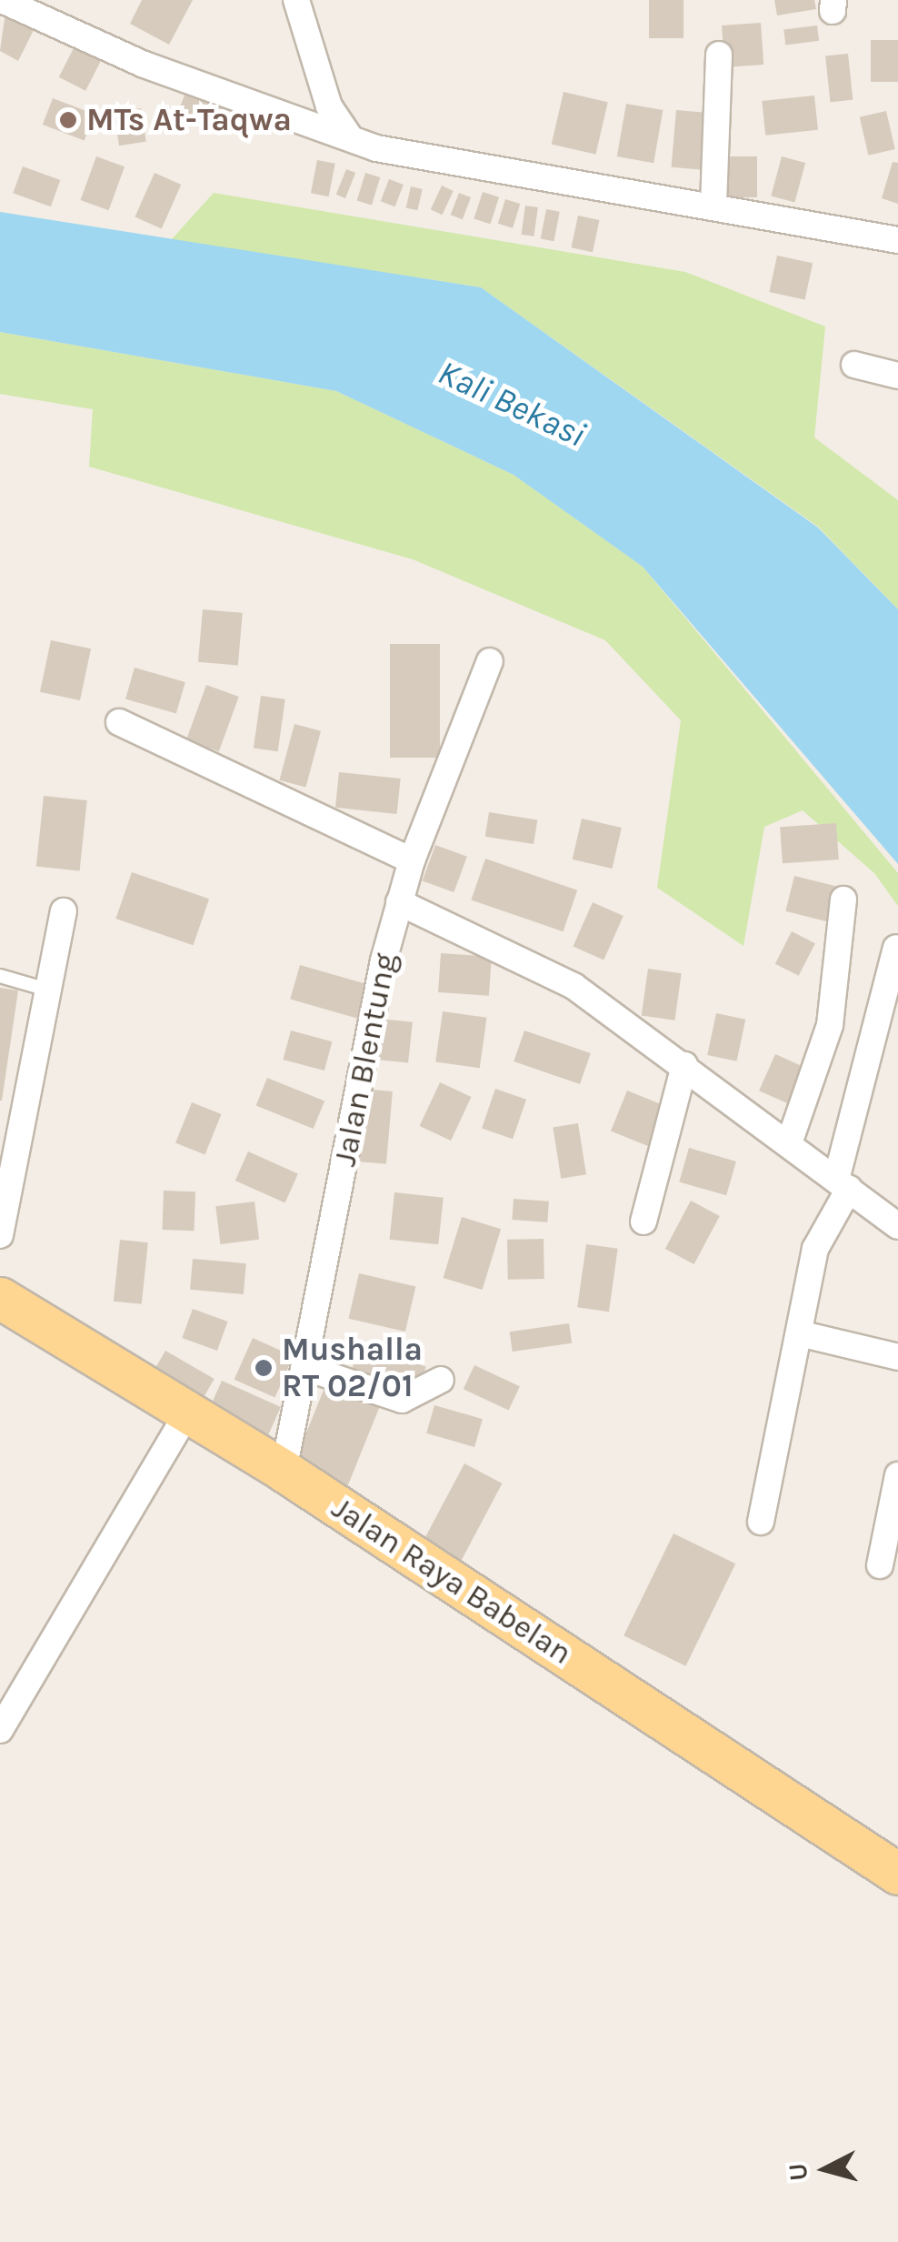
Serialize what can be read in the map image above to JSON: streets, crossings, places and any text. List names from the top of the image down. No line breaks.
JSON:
{"streets":{"main road":["Jalan Raya Babelan"],"street":["Jalan Blentung"]},"crossings":[["Jalan Blentung","Jalan Raya Babelan"]],"water":["Kali Bekasi"],"places":["MTs At-Taqwa","Mushalla RT 02/01"],"north":"left"}
